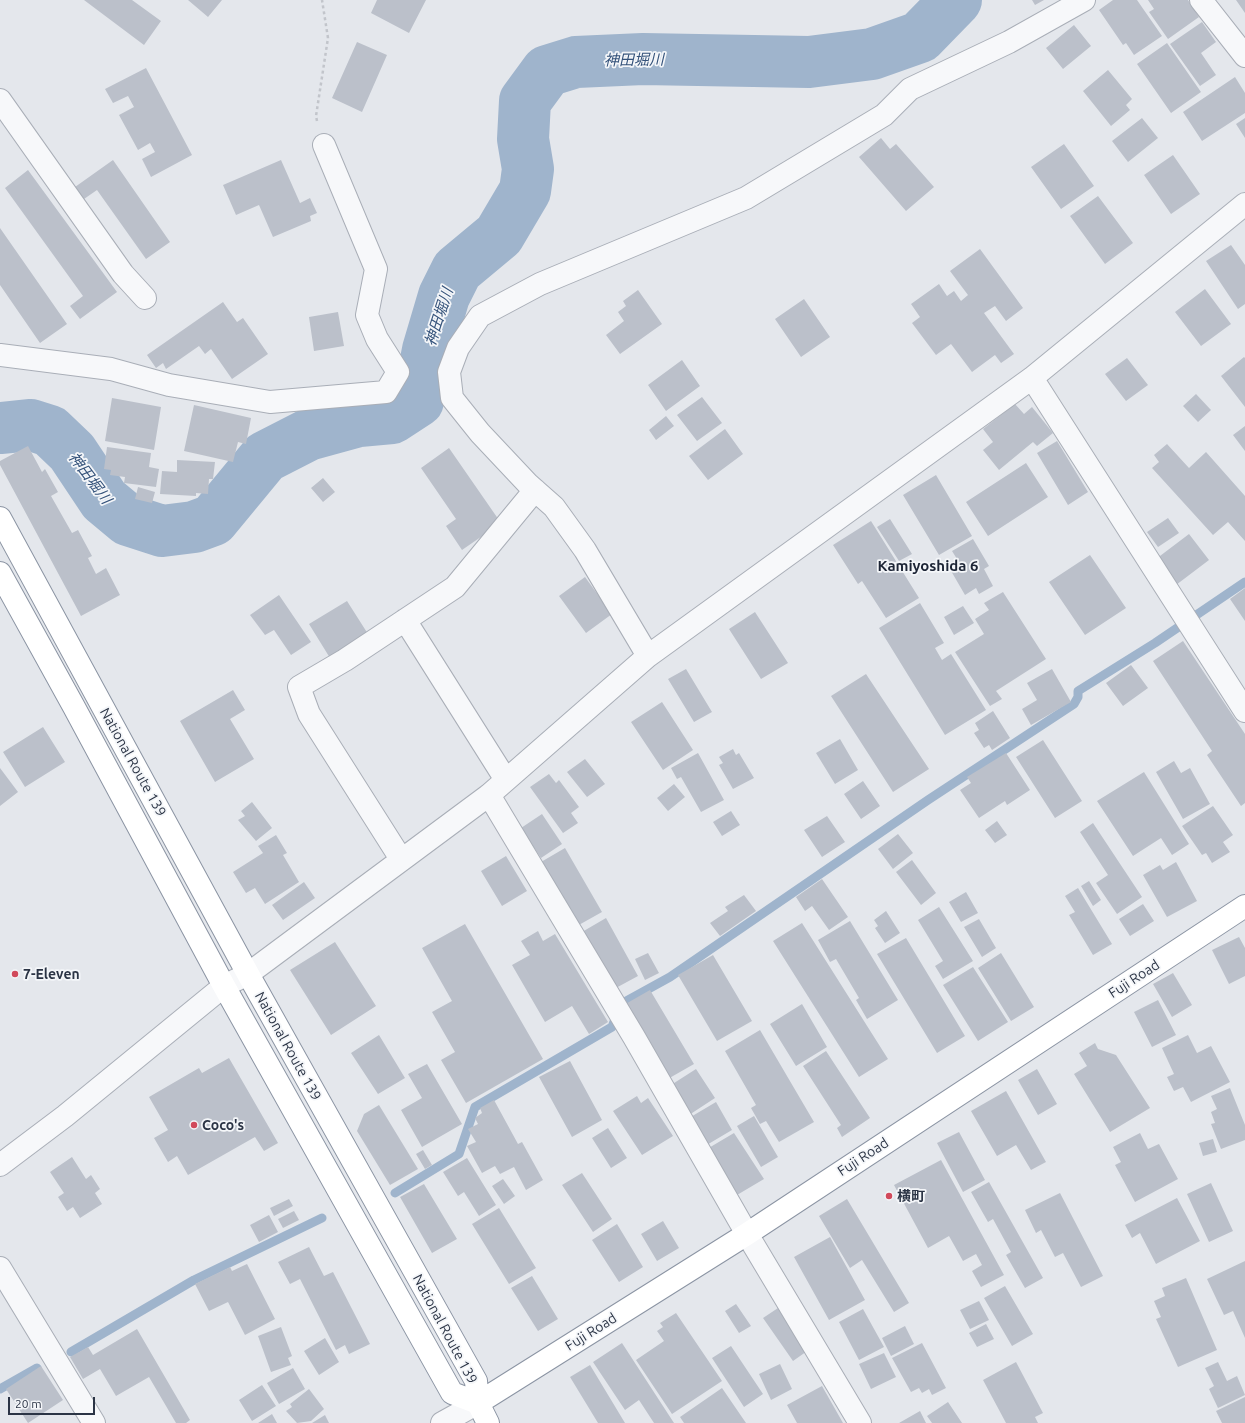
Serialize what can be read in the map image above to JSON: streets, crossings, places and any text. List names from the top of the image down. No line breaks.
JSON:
{"streets":{"highway":["National Route 139","Fuji Road"]},"crossings":[["National Route 139","Fuji Road"]],"districts":["Kamiyoshida 6"],"water":["神田堀川"],"places":["7-Eleven","Coco's","横町"],"scale_bar":"20 m"}
